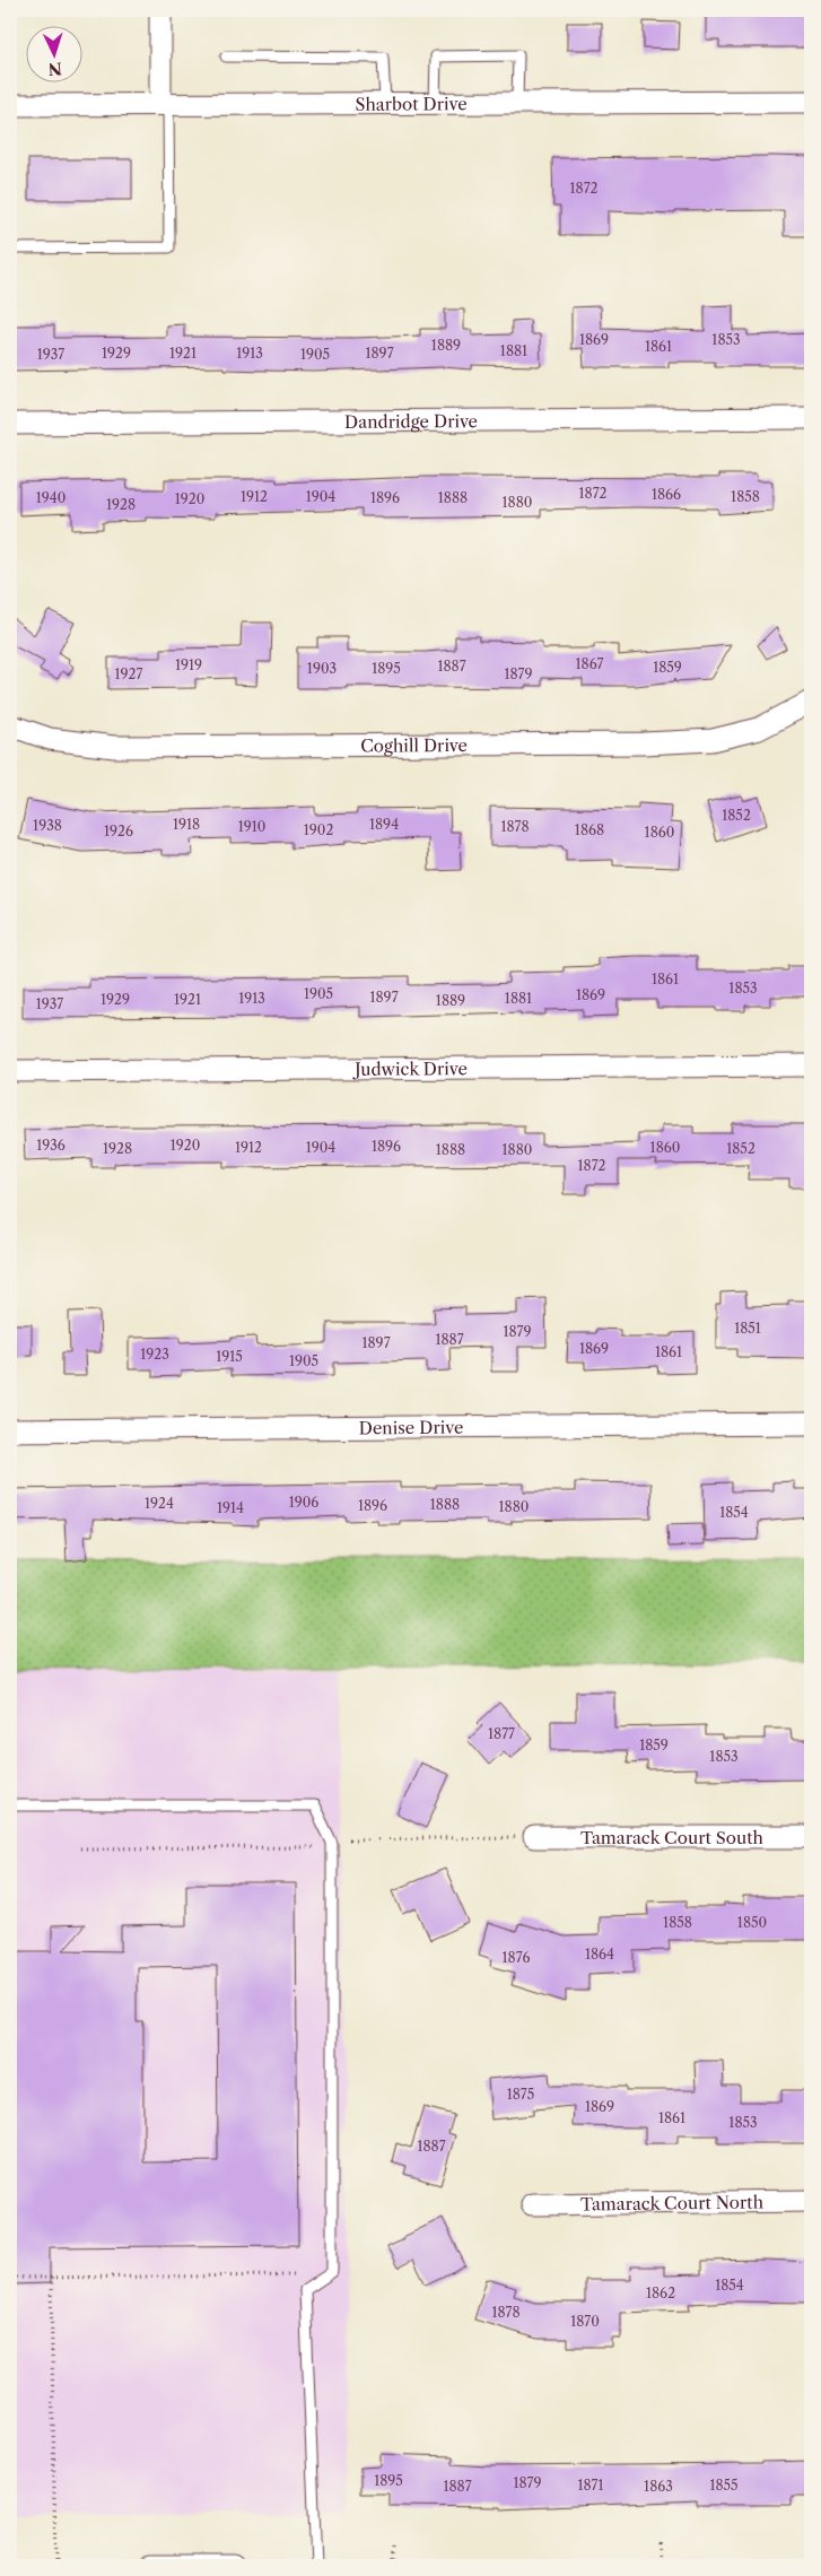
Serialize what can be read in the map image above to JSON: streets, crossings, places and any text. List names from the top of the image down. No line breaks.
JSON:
{"streets":{"street":["Sharbot Drive","Dandridge Drive","Coghill Drive","Judwick Drive","Denise Drive","Tamarack Court South","Tamarack Court North"]},"house_numbers":["1872","1869","1853","1889","1861","1881","1929","1921","1913","1897","1937","1905","1872","1866","1912","1904","1858","1940","1896","1888","1920","1880","1928","1867","1919","1887","1859","1903","1895","1927","1879","1852","1918","1894","1938","1910","1878","1902","1868","1926","1860","1861","1853","1905","1869","1897","1913","1881","1929","1921","1889","1937","1936","1920","1896","1912","1904","1860","1928","1852","1888","1880","1872","1851","1879","1887","1897","1869","1861","1923","1915","1905","1906","1924","1888","1896","1880","1914","1854","1877","1859","1853","1858","1850","1864","1876","1875","1869","1861","1853","1887","1854","1862","1878","1870","1895","1879","1871","1855","1887","1863"],"north":"bottom"}
